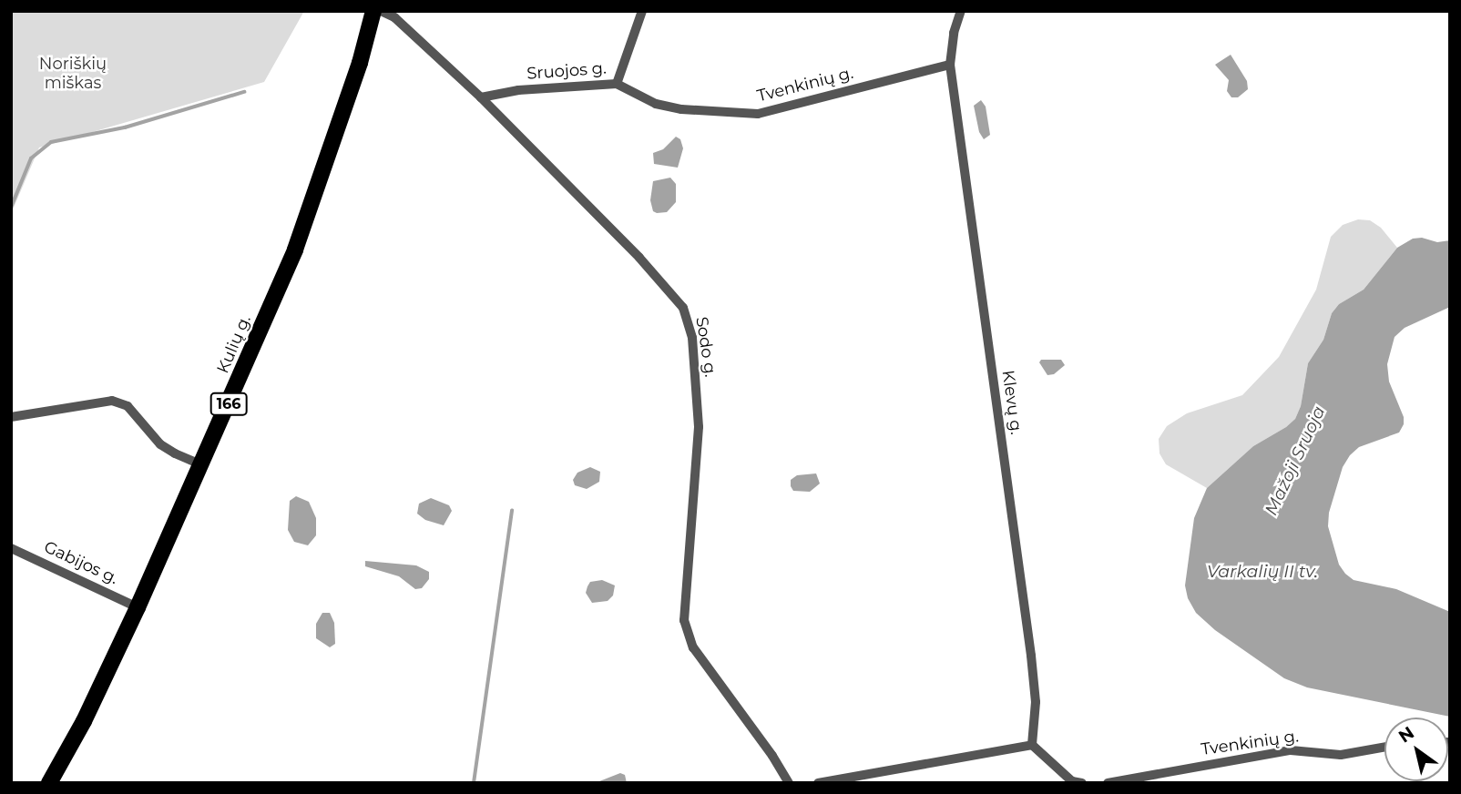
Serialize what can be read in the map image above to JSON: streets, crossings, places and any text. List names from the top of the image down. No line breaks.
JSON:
{"streets":{"main road":["Kulių g.","166"],"street":["Sruojos g.","Tvenkinių g.","Sodo g.","Klevų g.","Gabijos g."]},"crossings":[["Sruojos g.","Tvenkinių g."],["Sruojos g.","Sodo g."],["Tvenkinių g.","Klevų g."],["Kulių g.","Gabijos g."]],"water":["Mažoji Sruoja","Varkalių II tv."],"parks":["Noriškių miškas"],"north":"top left"}
